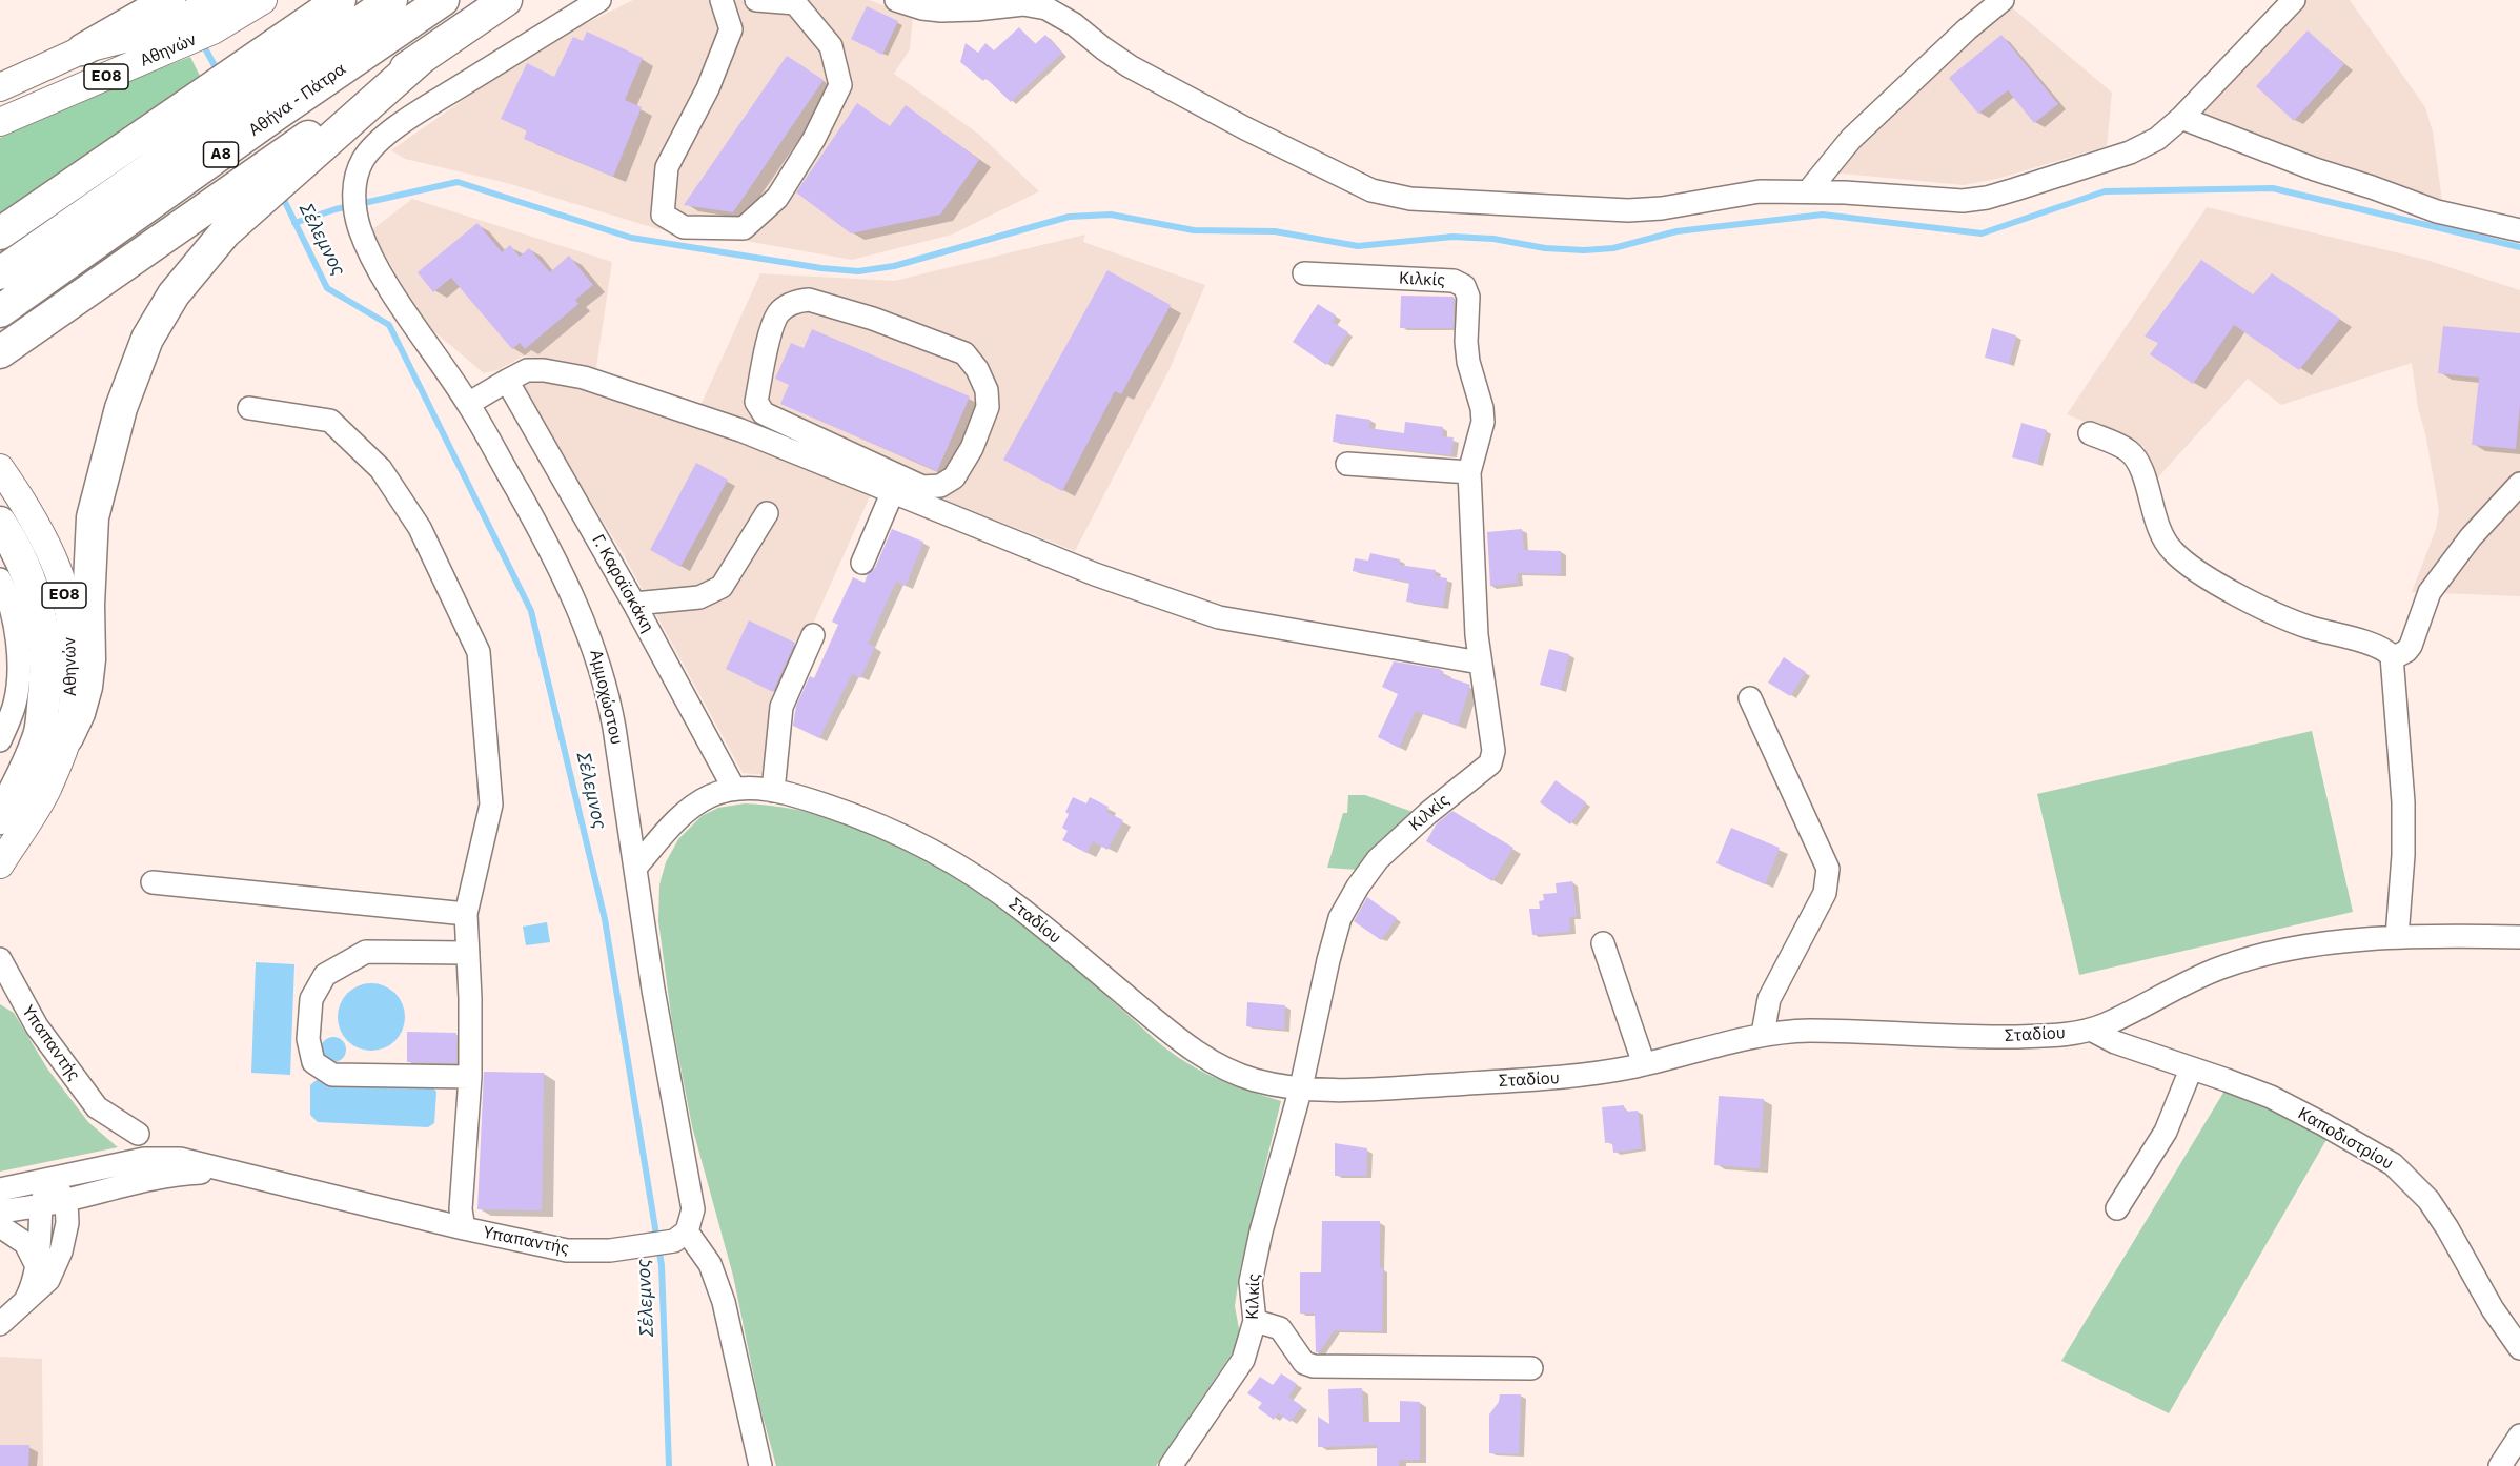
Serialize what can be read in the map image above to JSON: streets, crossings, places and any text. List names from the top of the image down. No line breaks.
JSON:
{"streets":{"highway":["Αθήνα - Πάτρα","Α8"],"main road":["Αθηνών","ΕΟ8"],"street":["Κιλκίς","Γ. Καραϊσκάκη","Αμμοχώστου","Σταδίου","Υπαπαντής","Καποδιστρίου"]},"crossings":[["Κιλκίς","Σταδίου"],["Γ. Καραϊσκάκη","Σταδίου"],["Αμμοχώστου","Σταδίου"],["Αμμοχώστου","Υπαπαντής"],["Σταδίου","Καποδιστρίου"]],"water":["Σέλεμνος"]}
